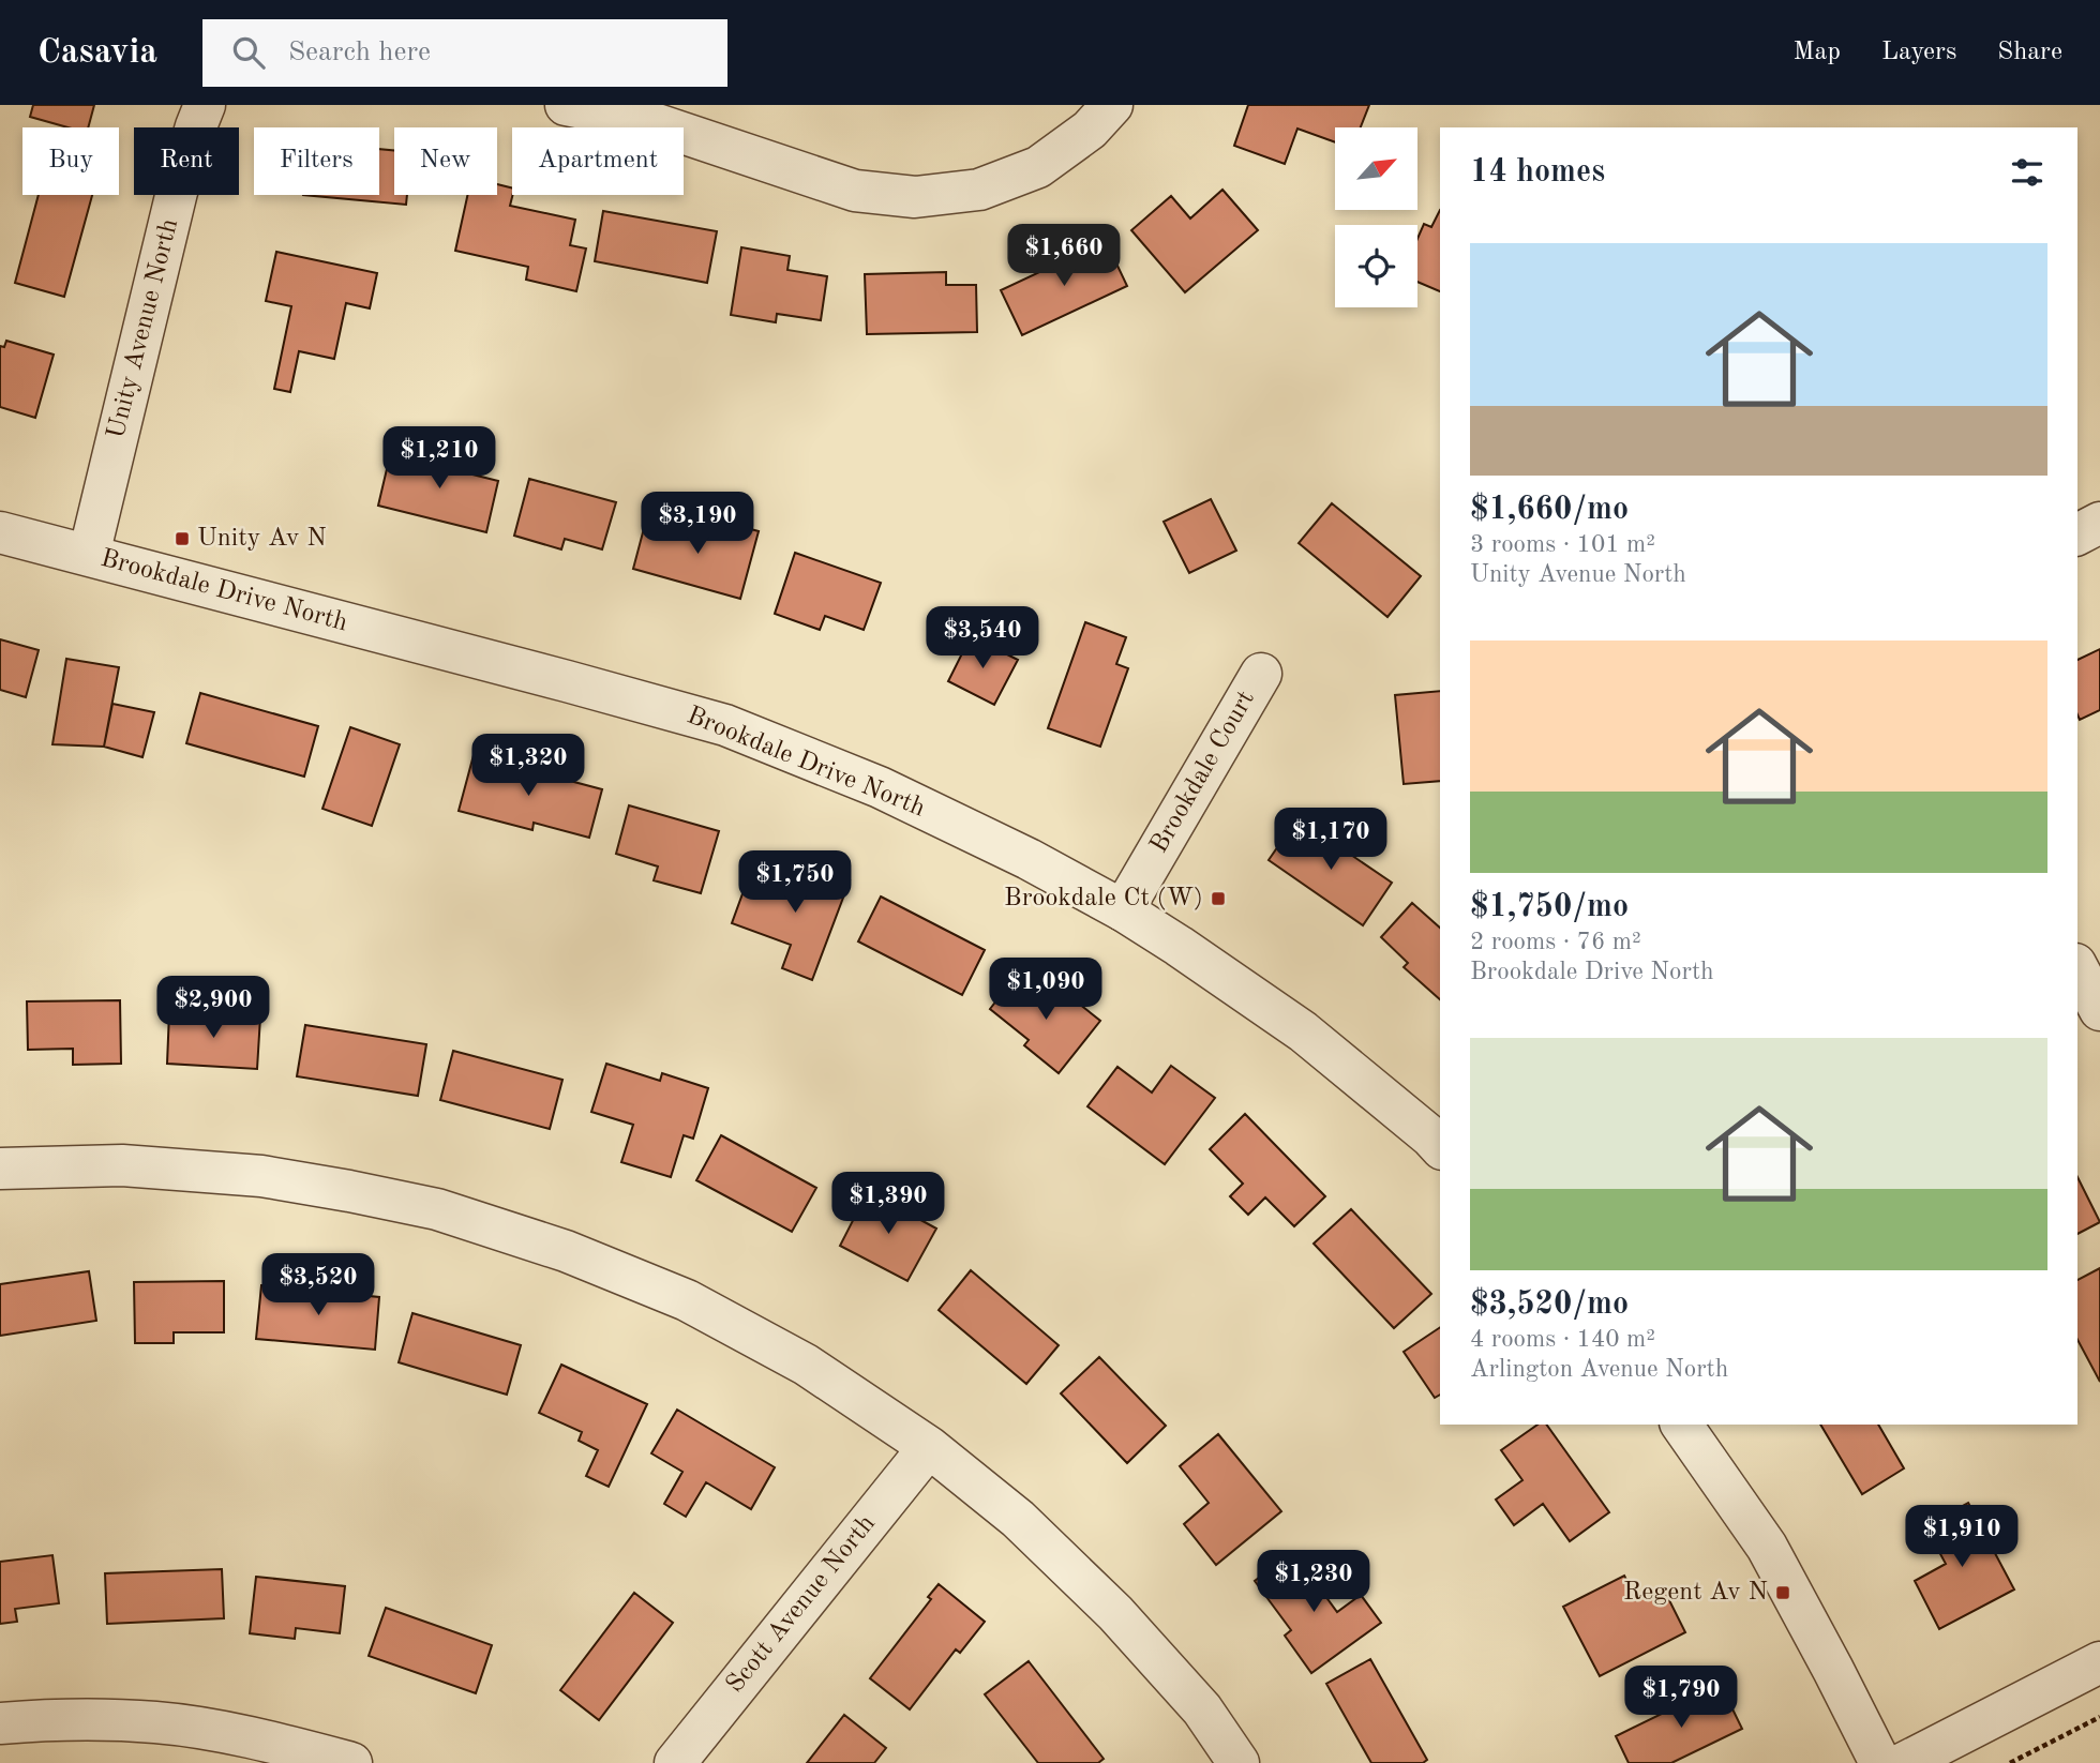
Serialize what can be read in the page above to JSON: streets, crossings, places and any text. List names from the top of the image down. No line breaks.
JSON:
{"streets":{"street":["Unity Avenue North","Brookdale Drive North","Brookdale Court","Scott Avenue North"]},"crossings":[["Unity Avenue North","Brookdale Drive North"],["Brookdale Drive North","Brookdale Court"]],"places":{"transit":["Unity Av N","Brookdale Ct (W)","Regent Av N"]},"north":"top right","page":{"header":"Casavia","search":"Search here","nav":["Map","Layers","Share"],"chip":["Buy","Rent","Filters","New","Apartment"],"heading":"14 homes","list":[{"name":"$1,660/mo","note":"3 rooms · 101 m² · Unity Avenue North"},{"name":"$1,750/mo","note":"2 rooms · 76 m² · Brookdale Drive North"},{"name":"$3,520/mo","note":"4 rooms · 140 m² · Arlington Avenue North"}],"price":["$1,660","$1,210","$3,190","$3,540","$1,320","$1,170","$1,750","$1,090","$2,900","$1,390","$3,520","$1,910","$1,230","$1,790"]}}
